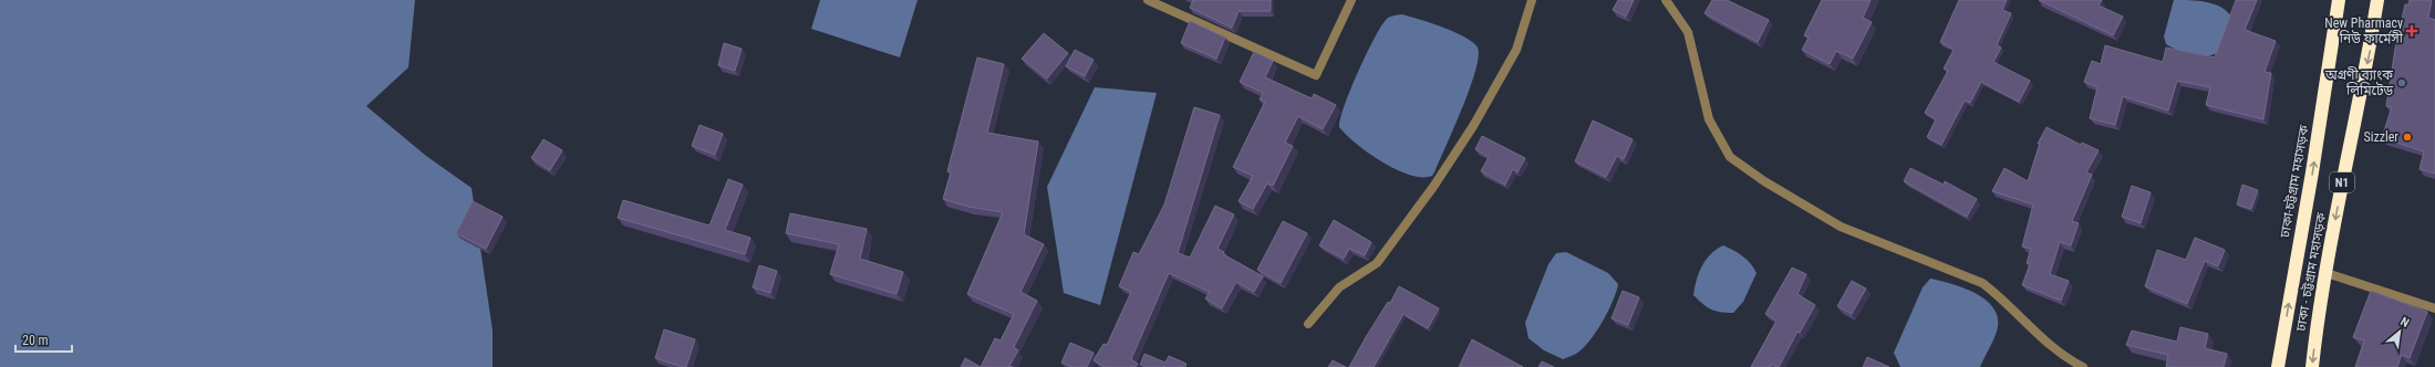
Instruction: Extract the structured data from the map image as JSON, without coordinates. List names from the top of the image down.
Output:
{
  "streets": {
    "highway": ["ঢাকা-চট্টগ্রাম মহাসড়ক", "N1", "ঢাকা - চট্টগ্রাম মহাসড়ক"]
  },
  "one_way": ["ঢাকা-চট্টগ্রাম মহাসড়ক", "ঢাকা - চট্টগ্রাম মহাসড়ক"],
  "places": {
    "health": ["New Pharmacy নিউ ফার্মেসী"],
    "other": ["অগ্রণী ব্যাংক লিমিটেড", "Sizzler"]
  },
  "scale_bar": "20 m",
  "north": "top right"
}
